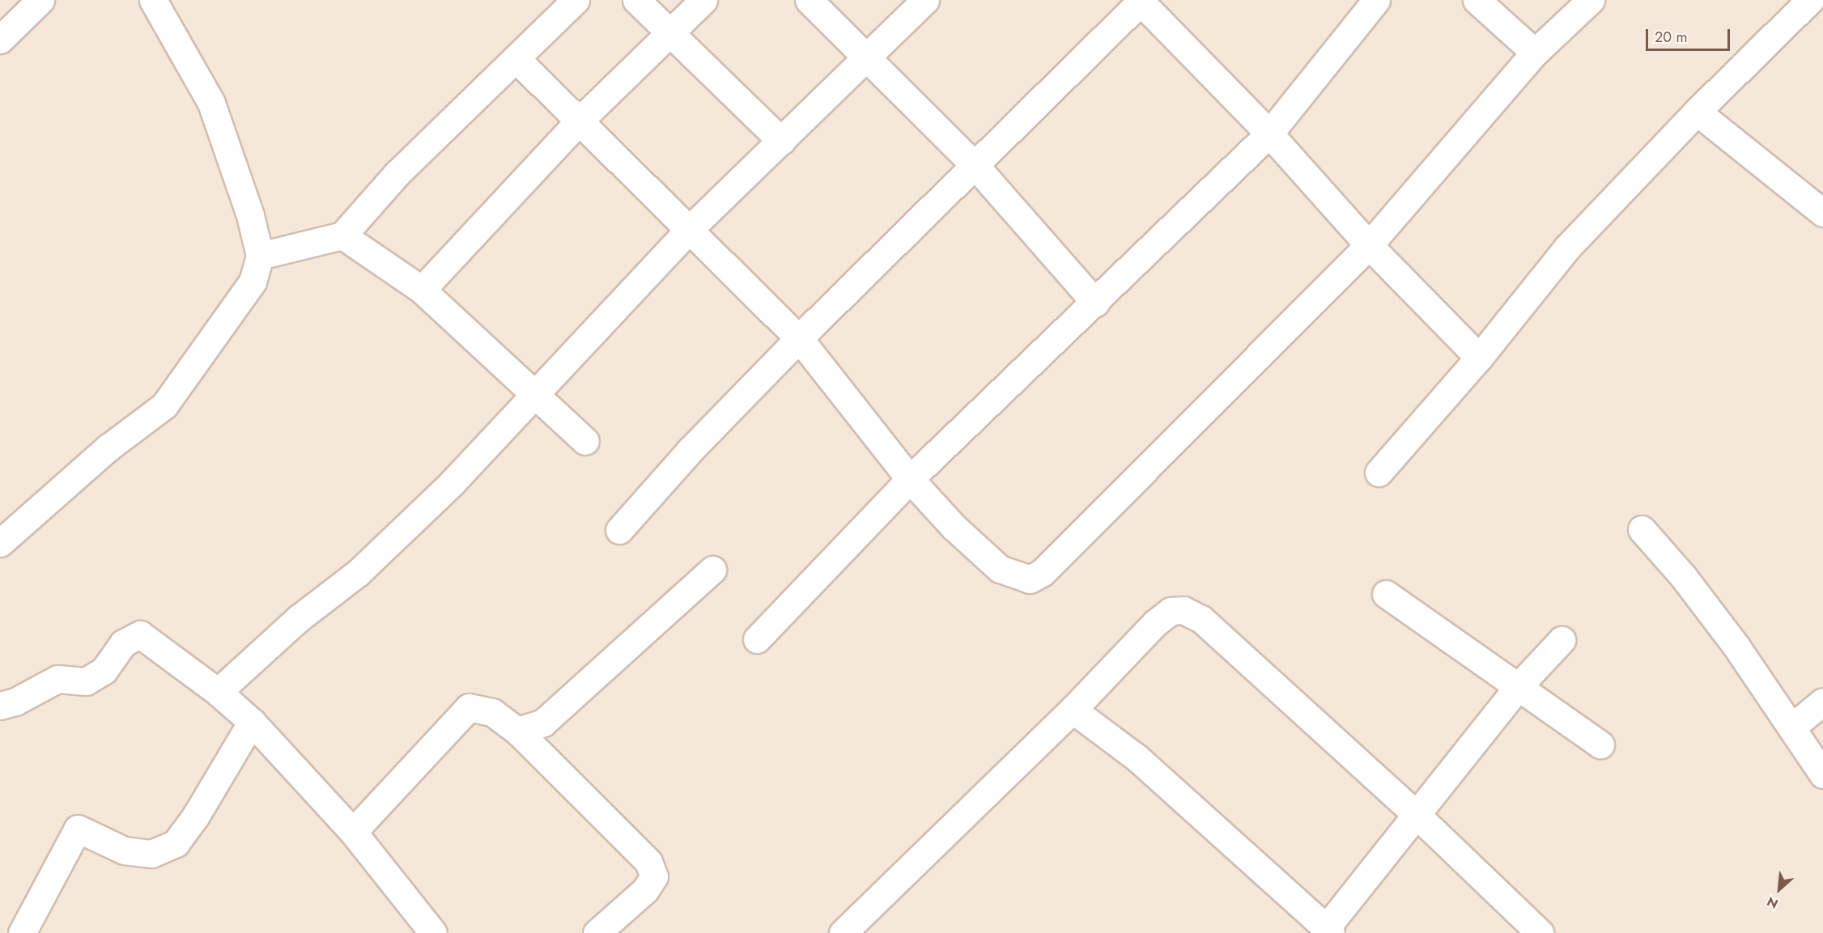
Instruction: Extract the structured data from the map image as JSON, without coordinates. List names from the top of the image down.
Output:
{
  "scale_bar": "20 m",
  "north": "bottom left"
}
